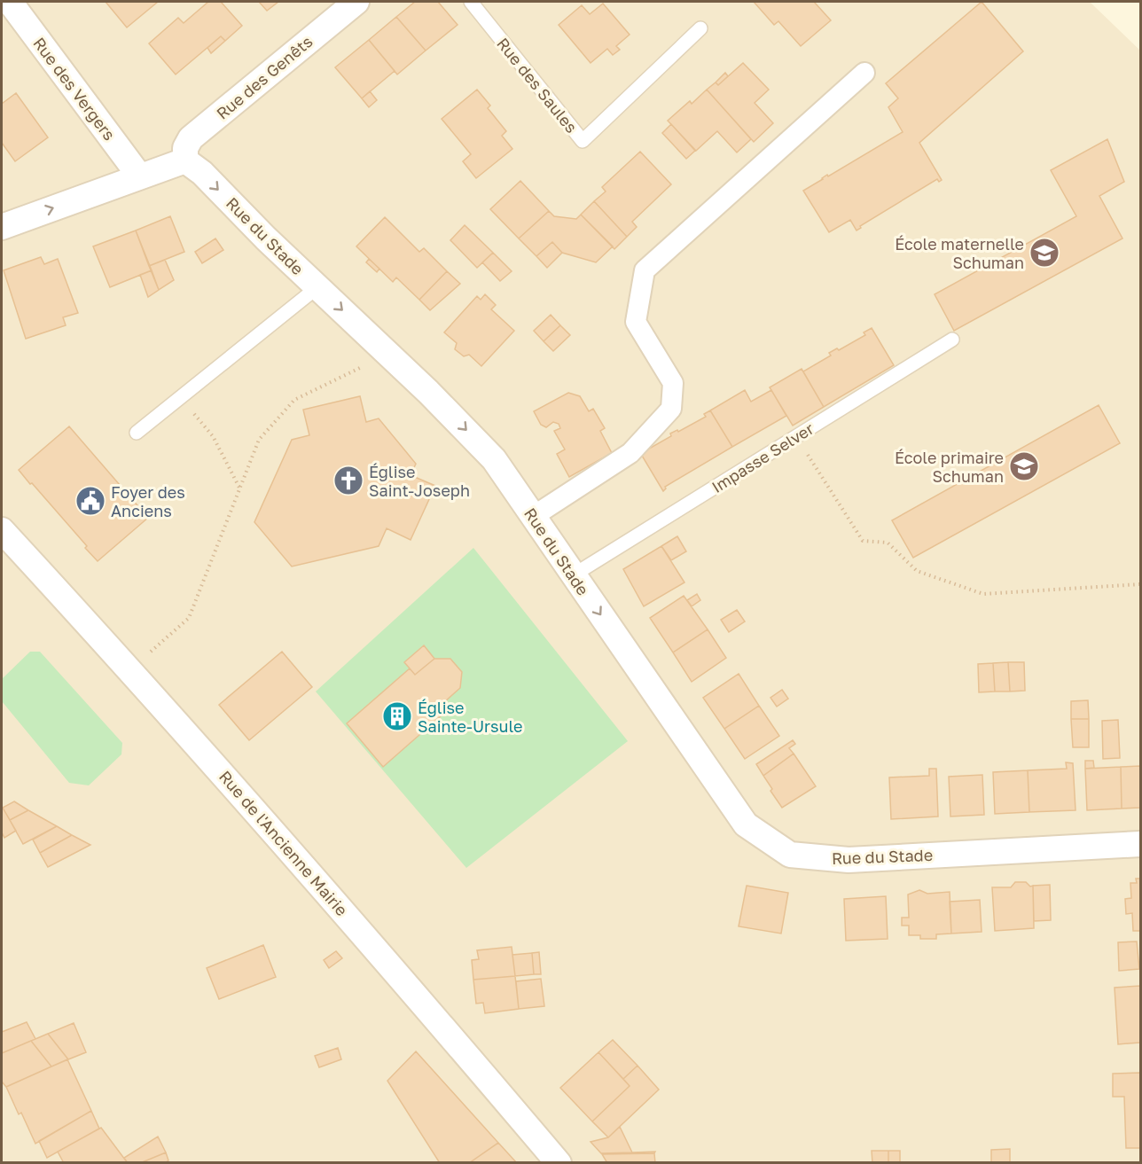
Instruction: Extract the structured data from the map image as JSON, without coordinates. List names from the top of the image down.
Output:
{
  "streets": {
    "street": [
      "Rue des Genêts",
      "Rue des Vergers",
      "Rue du Stade",
      "Rue de l'Ancienne Mairie"
    ],
    "lane": ["Rue des Saules", "Impasse Selver"]
  },
  "crossings": [
    ["Rue des Genêts", "Rue du Stade"],
    ["Rue du Stade", "Impasse Selver"]
  ],
  "one_way": ["Rue du Stade"],
  "places": {
    "school or university": ["École maternelle Schuman", "École primaire Schuman"],
    "church": ["Église Saint-Joseph"],
    "public building": ["Foyer des Anciens"],
    "building": ["Église Sainte-Ursule"]
  }
}
